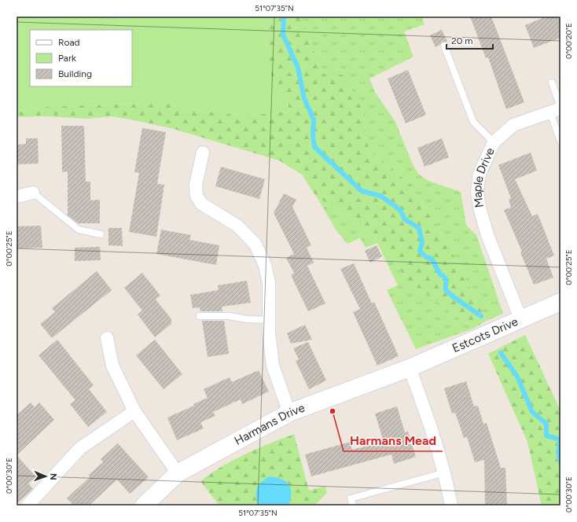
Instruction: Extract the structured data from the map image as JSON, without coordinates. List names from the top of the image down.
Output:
{
  "streets": {
    "street": ["Maple Drive", "Estcots Drive", "Harmans Drive"]
  },
  "crossings": [
    ["Maple Drive", "Estcots Drive"],
    ["Estcots Drive", "Harmans Drive"]
  ],
  "places": ["Harmans Mead"],
  "legend": ["Road", "Park", "Building"],
  "scale_bar": "20 m",
  "north": "right",
  "coordinates": [
    "51°07'35\"N",
    "0°00'20\"E",
    "0°00'25\"E",
    "0°00'30\"E"
  ]
}
